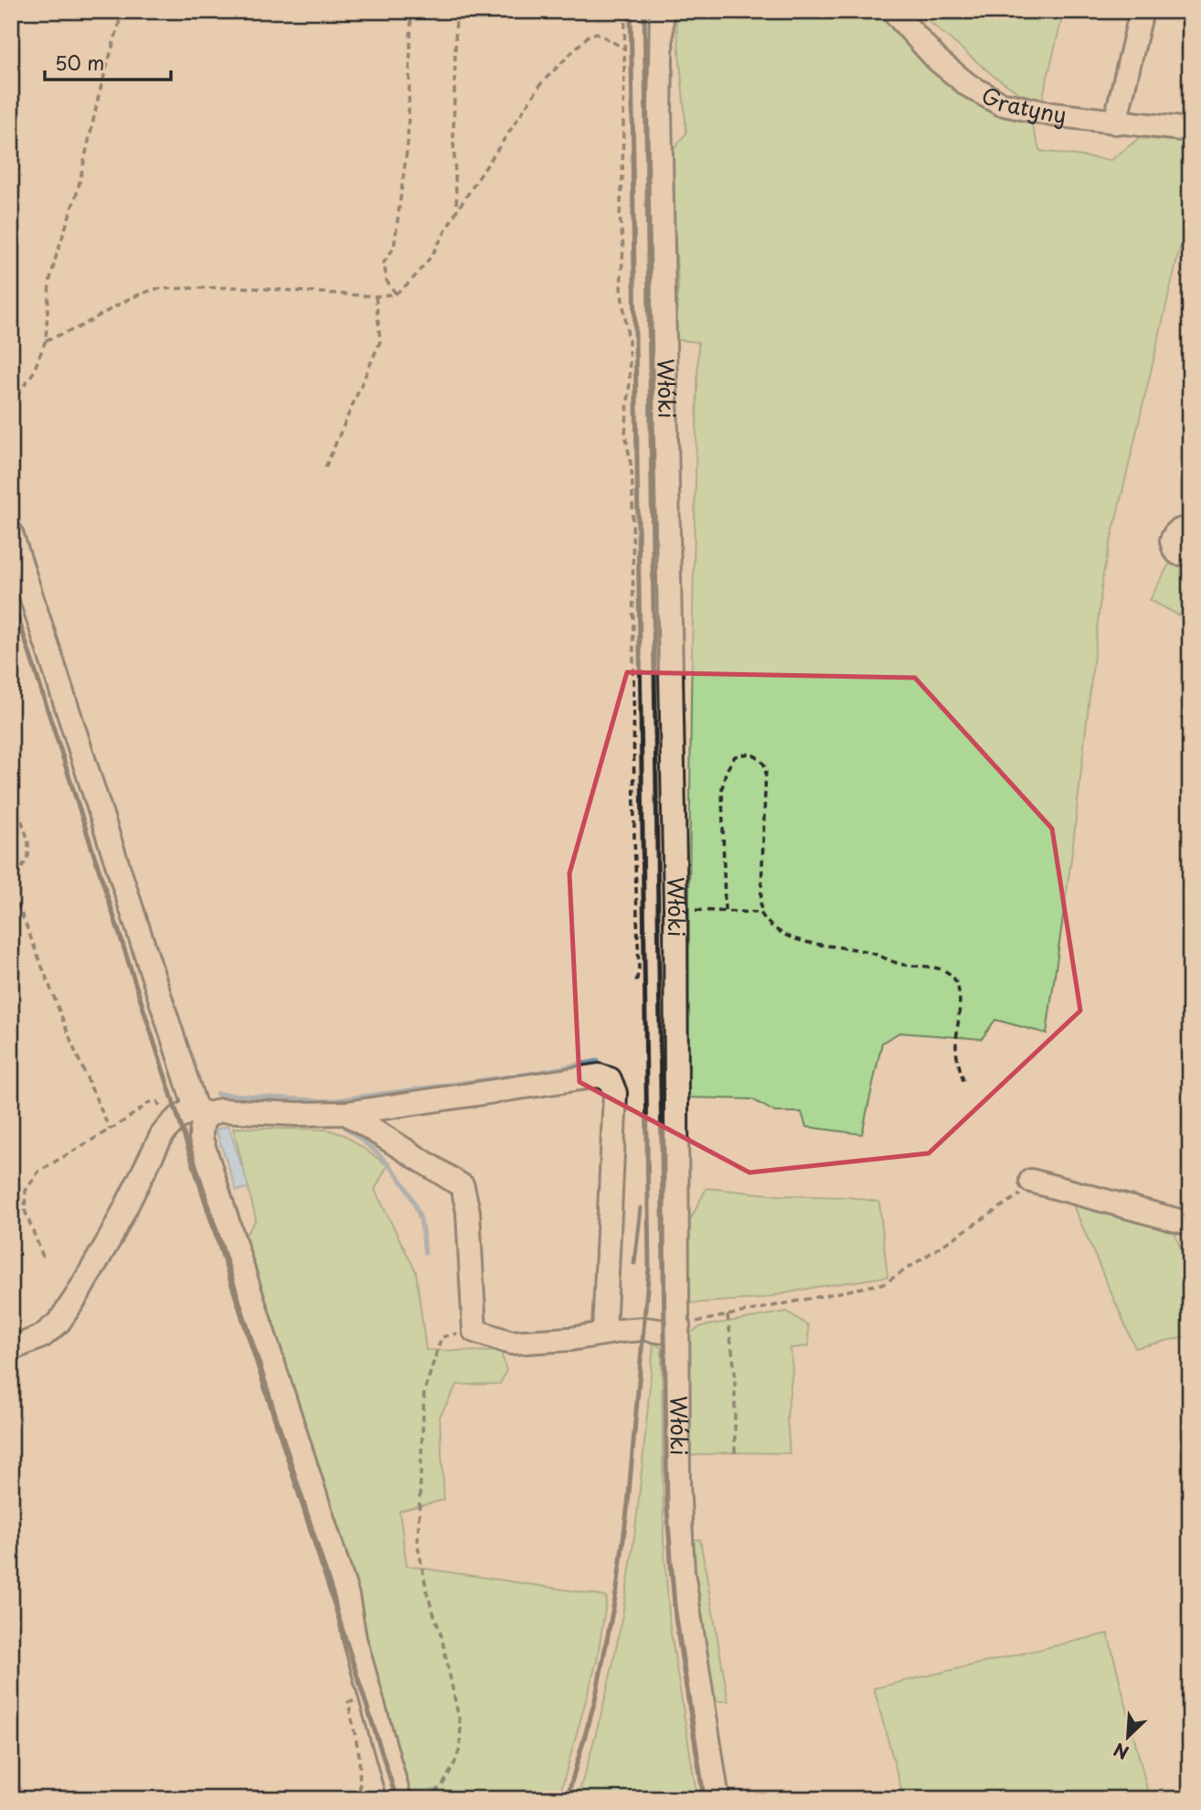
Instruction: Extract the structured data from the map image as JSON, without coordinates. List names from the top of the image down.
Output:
{
  "streets": {
    "street": ["Gratyny", "Włóki"]
  },
  "scale_bar": "50 m",
  "north": "bottom left"
}
